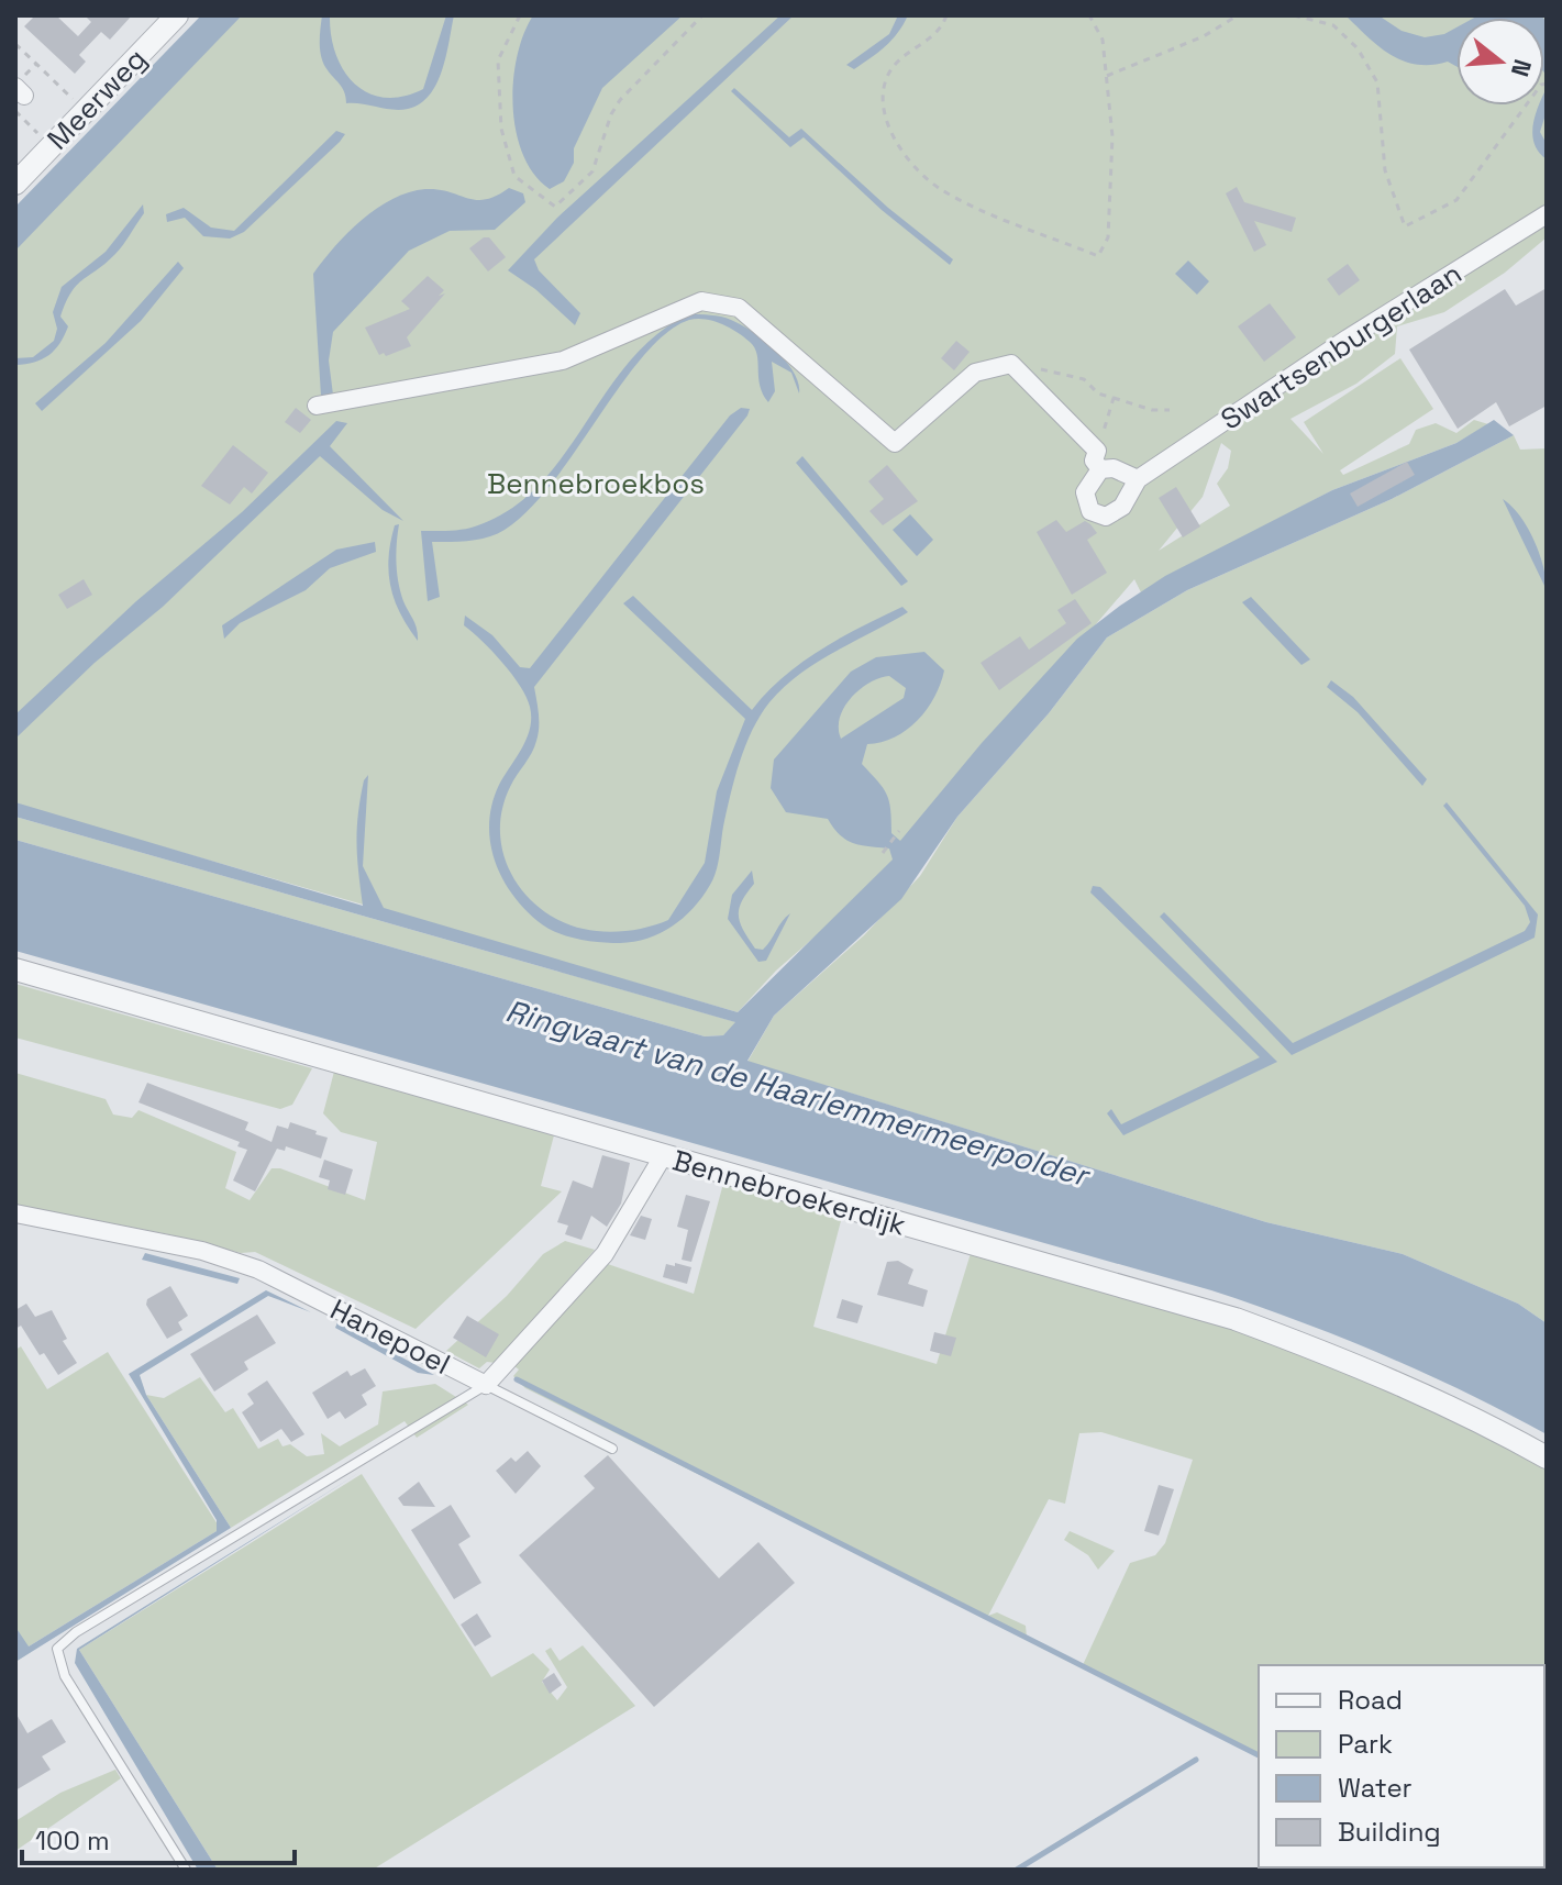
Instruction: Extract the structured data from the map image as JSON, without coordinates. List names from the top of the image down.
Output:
{
  "streets": {
    "street": [
      "Meerweg",
      "Swartsenburgerlaan",
      "Bennebroekerdijk",
      "Hanepoel"
    ]
  },
  "crossings": [
    ["Bennebroekerdijk", "Hanepoel"]
  ],
  "water": ["Ringvaart van de Haarlemmermeerpolder"],
  "parks": ["Bennebroekbos"],
  "legend": [
    "Road",
    "Park",
    "Water",
    "Building"
  ],
  "scale_bar": "100 m",
  "north": "right"
}
